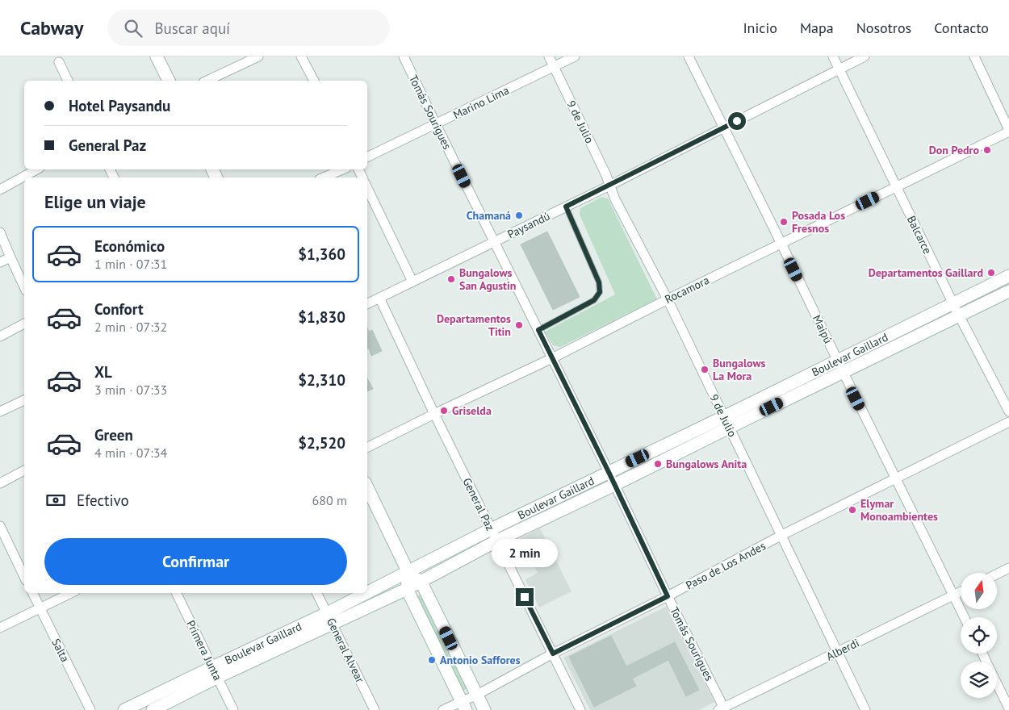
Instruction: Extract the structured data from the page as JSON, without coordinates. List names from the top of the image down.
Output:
{
  "streets": {
    "street": [
      "Marino Lima",
      "Tomás Sourigues",
      "9 de Julio",
      "Paysandú",
      "Balcarce",
      "Rocamora",
      "Maipú",
      "Boulevar Gaillard",
      "General Paz",
      "Paso de Los Andes",
      "Alberdi",
      "Salta",
      "Primera Junta",
      "General Alvear"
    ]
  },
  "crossings": [
    ["Marino Lima", "Tomás Sourigues"],
    ["Marino Lima", "9 de Julio"],
    ["Tomás Sourigues", "Paysandú"],
    ["Tomás Sourigues", "Rocamora"],
    ["Tomás Sourigues", "Boulevar Gaillard"],
    ["Tomás Sourigues", "Paso de Los Andes"],
    ["Tomás Sourigues", "Alberdi"],
    ["9 de Julio", "Paysandú"],
    ["9 de Julio", "Rocamora"],
    ["9 de Julio", "Boulevar Gaillard"],
    ["9 de Julio", "Paso de Los Andes"],
    ["9 de Julio", "Alberdi"],
    ["Paysandú", "Balcarce"],
    ["Paysandú", "Maipú"],
    ["Paysandú", "General Paz"],
    ["Balcarce", "Rocamora"],
    ["Balcarce", "Boulevar Gaillard"],
    ["Rocamora", "Maipú"],
    ["Rocamora", "General Paz"],
    ["Maipú", "Boulevar Gaillard"],
    ["Maipú", "Paso de Los Andes"],
    ["Maipú", "Alberdi"],
    ["Boulevar Gaillard", "General Paz"],
    ["Boulevar Gaillard", "Primera Junta"],
    ["Boulevar Gaillard", "General Alvear"],
    ["General Paz", "Paso de Los Andes"]
  ],
  "places": [
    "Don Pedro",
    "Chamaná",
    "Posada Los Fresnos",
    "Departamentos Gaillard",
    "Bungalows San Agustin",
    "Departamentos Titin",
    "Bungalows La Mora",
    "Griselda",
    "Bungalows Anita",
    "Elymar Monoambientes",
    "Antonio Saffores"
  ],
  "north": "top",
  "page": {
    "header": "Cabway",
    "search": "Buscar aquí",
    "nav": [
      "Inicio",
      "Mapa",
      "Nosotros",
      "Contacto"
    ],
    "banner": ["Hotel Paysandu", "General Paz"],
    "heading": "Elige un viaje",
    "list": [
      {
        "name": "Económico",
        "note": "1 min · 07:31",
        "value": "$1,360"
      },
      {
        "name": "Confort",
        "note": "2 min · 07:32",
        "value": "$1,830"
      },
      {
        "name": "XL",
        "note": "3 min · 07:33",
        "value": "$2,310"
      },
      {
        "name": "Green",
        "note": "4 min · 07:34",
        "value": "$2,520"
      }
    ],
    "pay": ["Efectivo", "680 m"],
    "buttons": "Confirmar",
    "bubble": "2 min"
  }
}
